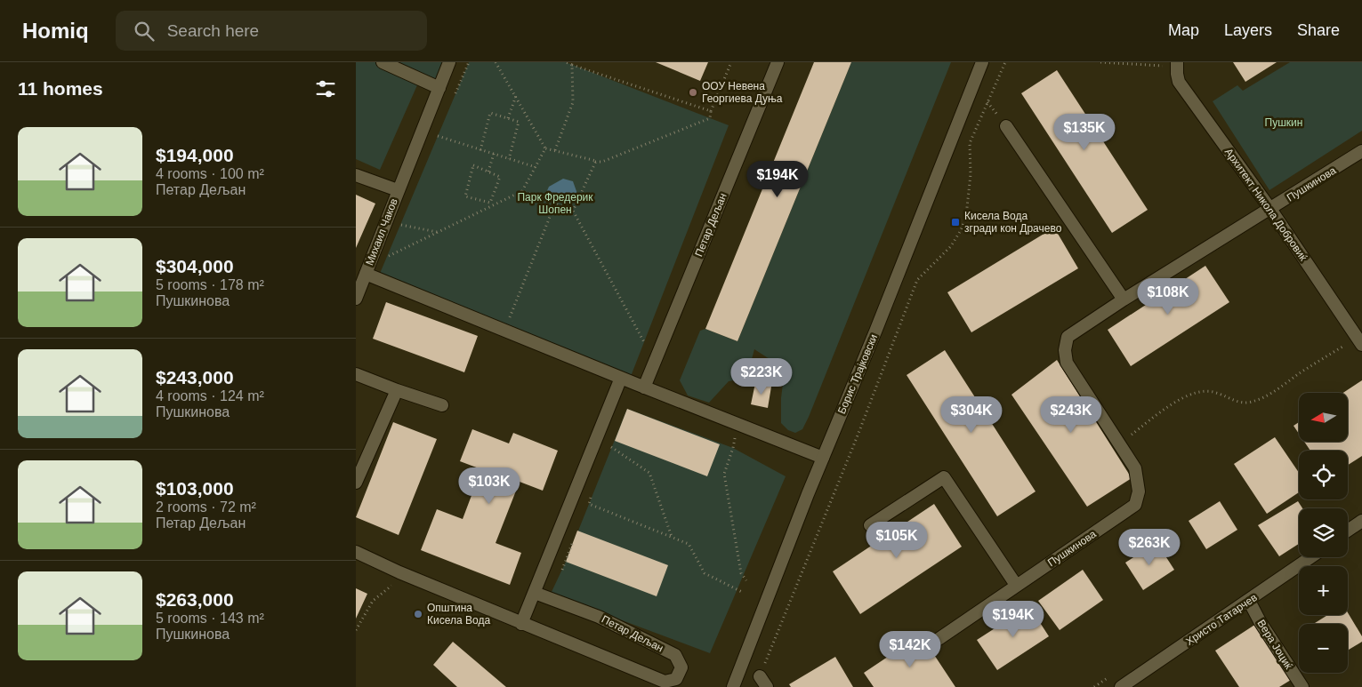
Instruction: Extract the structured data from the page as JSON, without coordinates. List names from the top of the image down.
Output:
{
  "streets": {
    "street": [
      "Пушкинова",
      "Архитект Никола Добровиќ",
      "Петар Дељан",
      "Михаил Чаков",
      "Борис Трајковски",
      "Христо Татарчев",
      "Вера Јоциќ"
    ]
  },
  "crossings": [
    ["Пушкинова", "Архитект Никола Добровиќ"],
    ["Христо Татарчев", "Вера Јоциќ"]
  ],
  "parks": ["Пушкин", "Парк Фредерик Шопен"],
  "places": {
    "other": ["ООУ Невена Георгиева Дуња", "Општина Кисела Вода"],
    "transit": ["Кисела Вода згради кон Драчево"]
  },
  "north": "left",
  "page": {
    "header": "Homiq",
    "search": "Search here",
    "nav": ["Map", "Layers", "Share"],
    "heading": "11 homes",
    "price": [
      "$135K",
      "$194K",
      "$108K",
      "$223K",
      "$304K",
      "$243K",
      "$103K",
      "$105K",
      "$263K",
      "$194K",
      "$142K"
    ],
    "list": [
      {
        "name": "$194,000",
        "note": "4 rooms · 100 m² · Петар Дељан"
      },
      {
        "name": "$304,000",
        "note": "5 rooms · 178 m² · Пушкинова"
      },
      {
        "name": "$243,000",
        "note": "4 rooms · 124 m² · Пушкинова"
      },
      {
        "name": "$103,000",
        "note": "2 rooms · 72 m² · Петар Дељан"
      },
      {
        "name": "$263,000",
        "note": "5 rooms · 143 m² · Пушкинова"
      }
    ],
    "map_buttons": ["+", "−"]
  }
}
